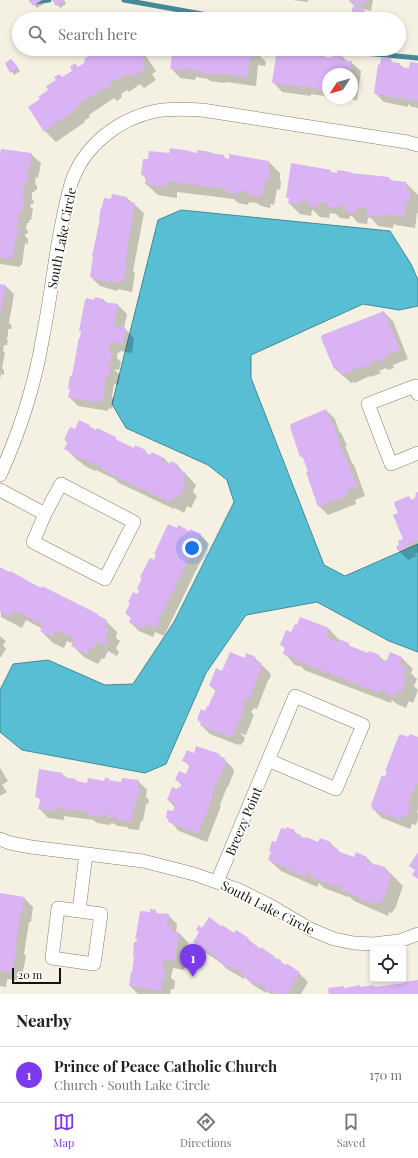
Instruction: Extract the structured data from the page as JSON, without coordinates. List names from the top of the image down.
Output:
{
  "streets": {
    "street": ["South Lake Circle", "Breezy Point"]
  },
  "crossings": [
    ["South Lake Circle", "Breezy Point"]
  ],
  "scale_bar": "20 m",
  "north": "bottom left",
  "page": {
    "search": "Search here",
    "pins": "1",
    "scale": "20 m",
    "heading": "Nearby",
    "list": [
      {
        "mark": "1",
        "name": "Prince of Peace Catholic Church",
        "note": "Church · South Lake Circle",
        "value": "170 m"
      }
    ],
    "nav": ["Map", "Directions", "Saved"]
  }
}
